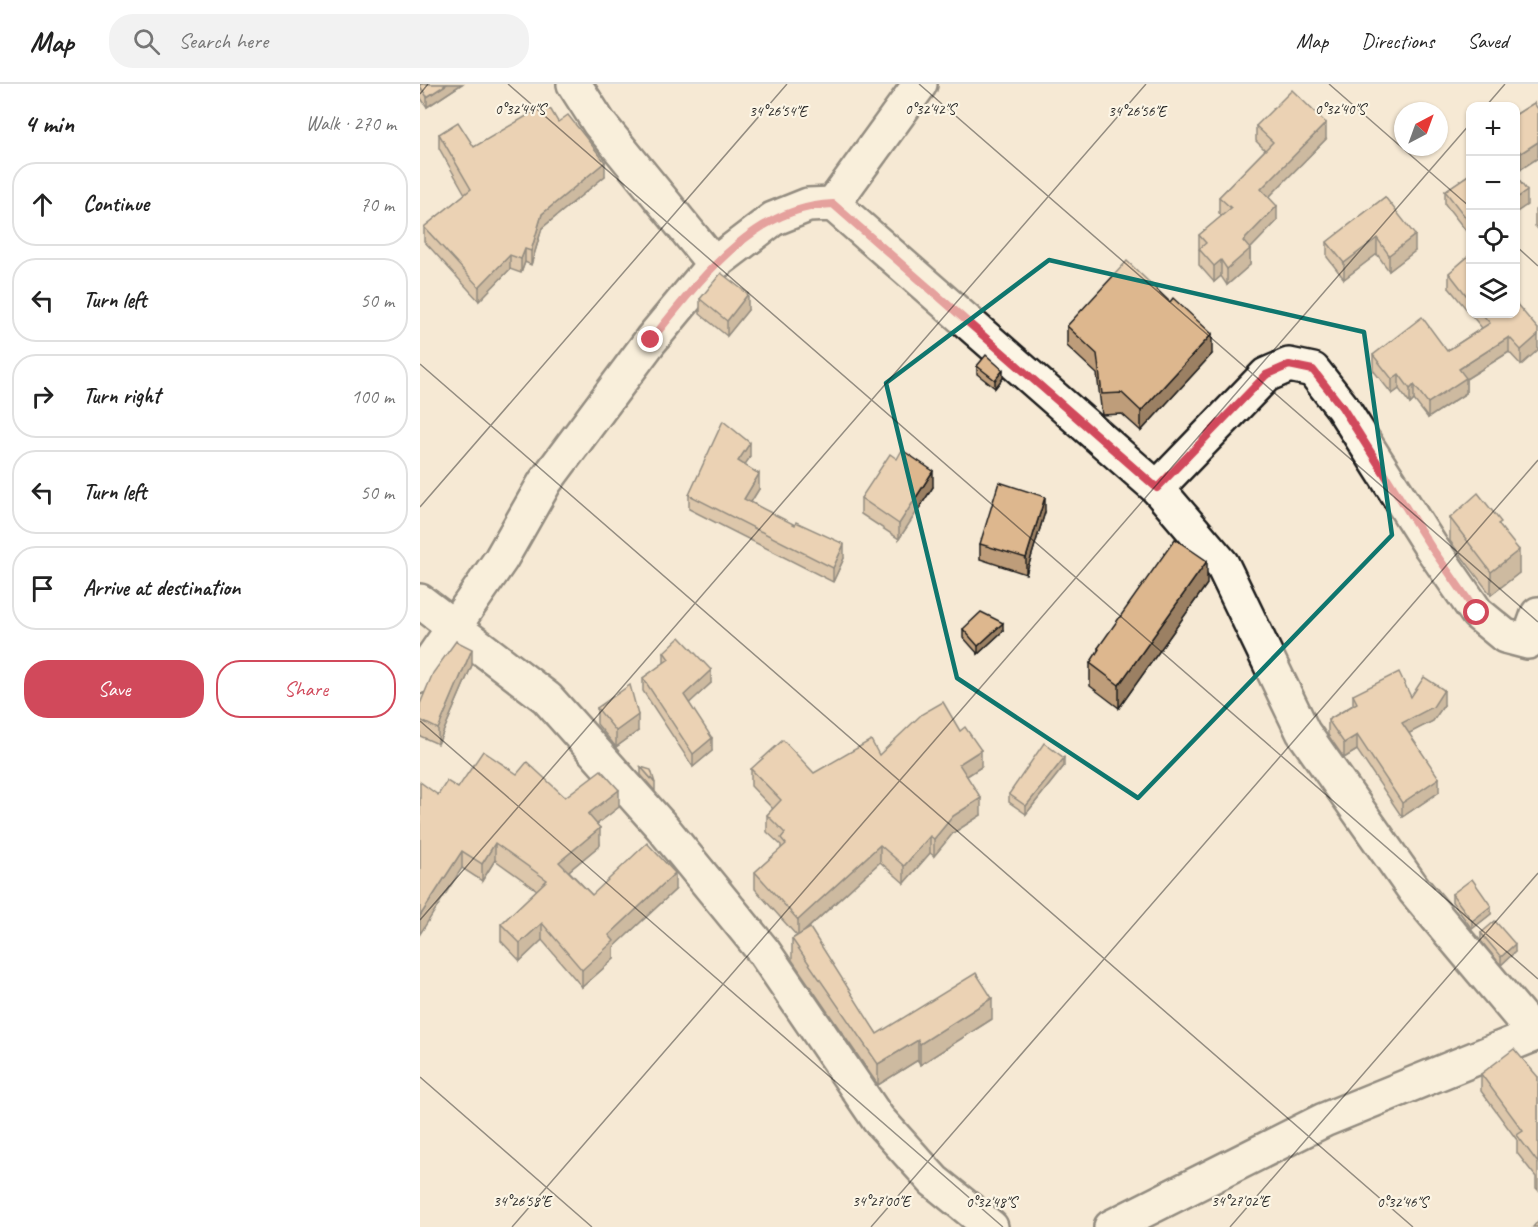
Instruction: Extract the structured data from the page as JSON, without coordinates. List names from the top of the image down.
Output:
{
  "north": "top right",
  "page": {
    "header": "Map",
    "search": "Search here",
    "nav": ["Map", "Directions", "Saved"],
    "heading": ["4 min", "Walk · 270 m"],
    "map_buttons": ["+", "−"],
    "list": [
      ["Continue", "70 m"],
      ["Turn left", "50 m"],
      ["Turn right", "100 m"],
      ["Turn left", "50 m"],
      "Arrive at destination"
    ],
    "buttons": ["Save", "Share"]
  },
  "coordinates": [
    "0°32'44\"S",
    "0°32'42\"S",
    "0°32'40\"S",
    "34°26'54\"E",
    "34°26'56\"E",
    "34°26'58\"E",
    "34°27'00\"E",
    "34°27'02\"E",
    "0°32'48\"S",
    "0°32'46\"S"
  ]
}
